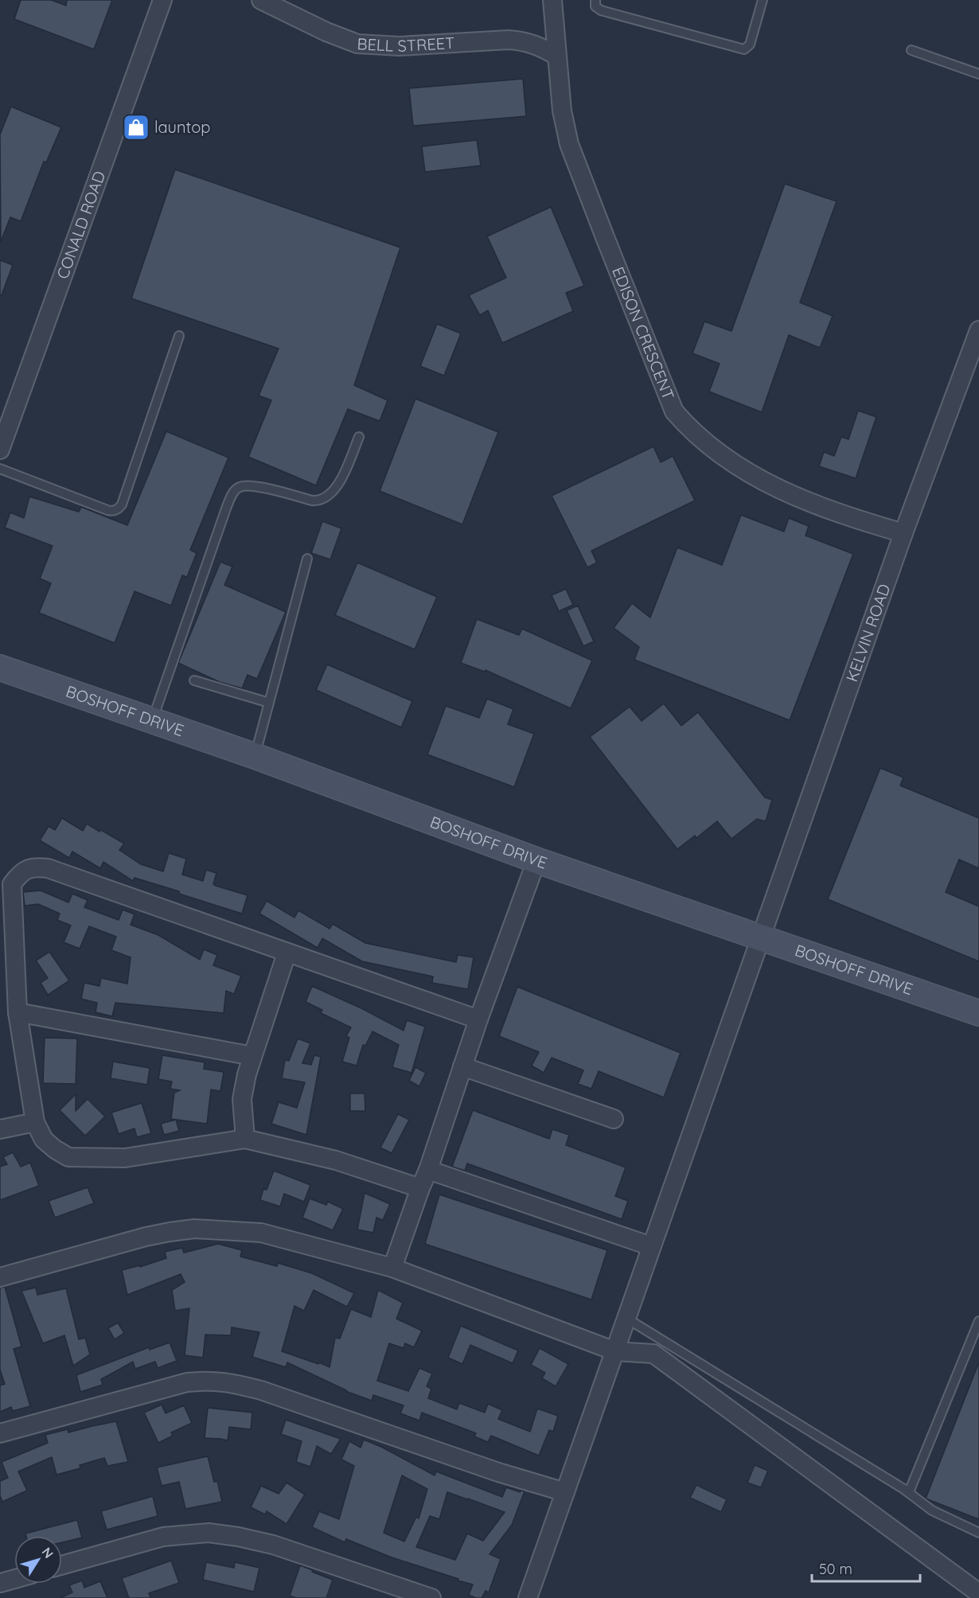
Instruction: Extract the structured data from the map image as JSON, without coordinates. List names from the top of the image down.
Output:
{
  "streets": {
    "main road": ["BOSHOFF DRIVE"],
    "street": [
      "BELL STREET",
      "CONALD ROAD",
      "EDISON CRESCENT",
      "KELVIN ROAD"
    ]
  },
  "crossings": [
    ["BELL STREET", "EDISON CRESCENT"],
    ["EDISON CRESCENT", "KELVIN ROAD"],
    ["KELVIN ROAD", "BOSHOFF DRIVE"]
  ],
  "places": {
    "shop": ["launtop"]
  },
  "scale_bar": "50 m",
  "north": "top right"
}
